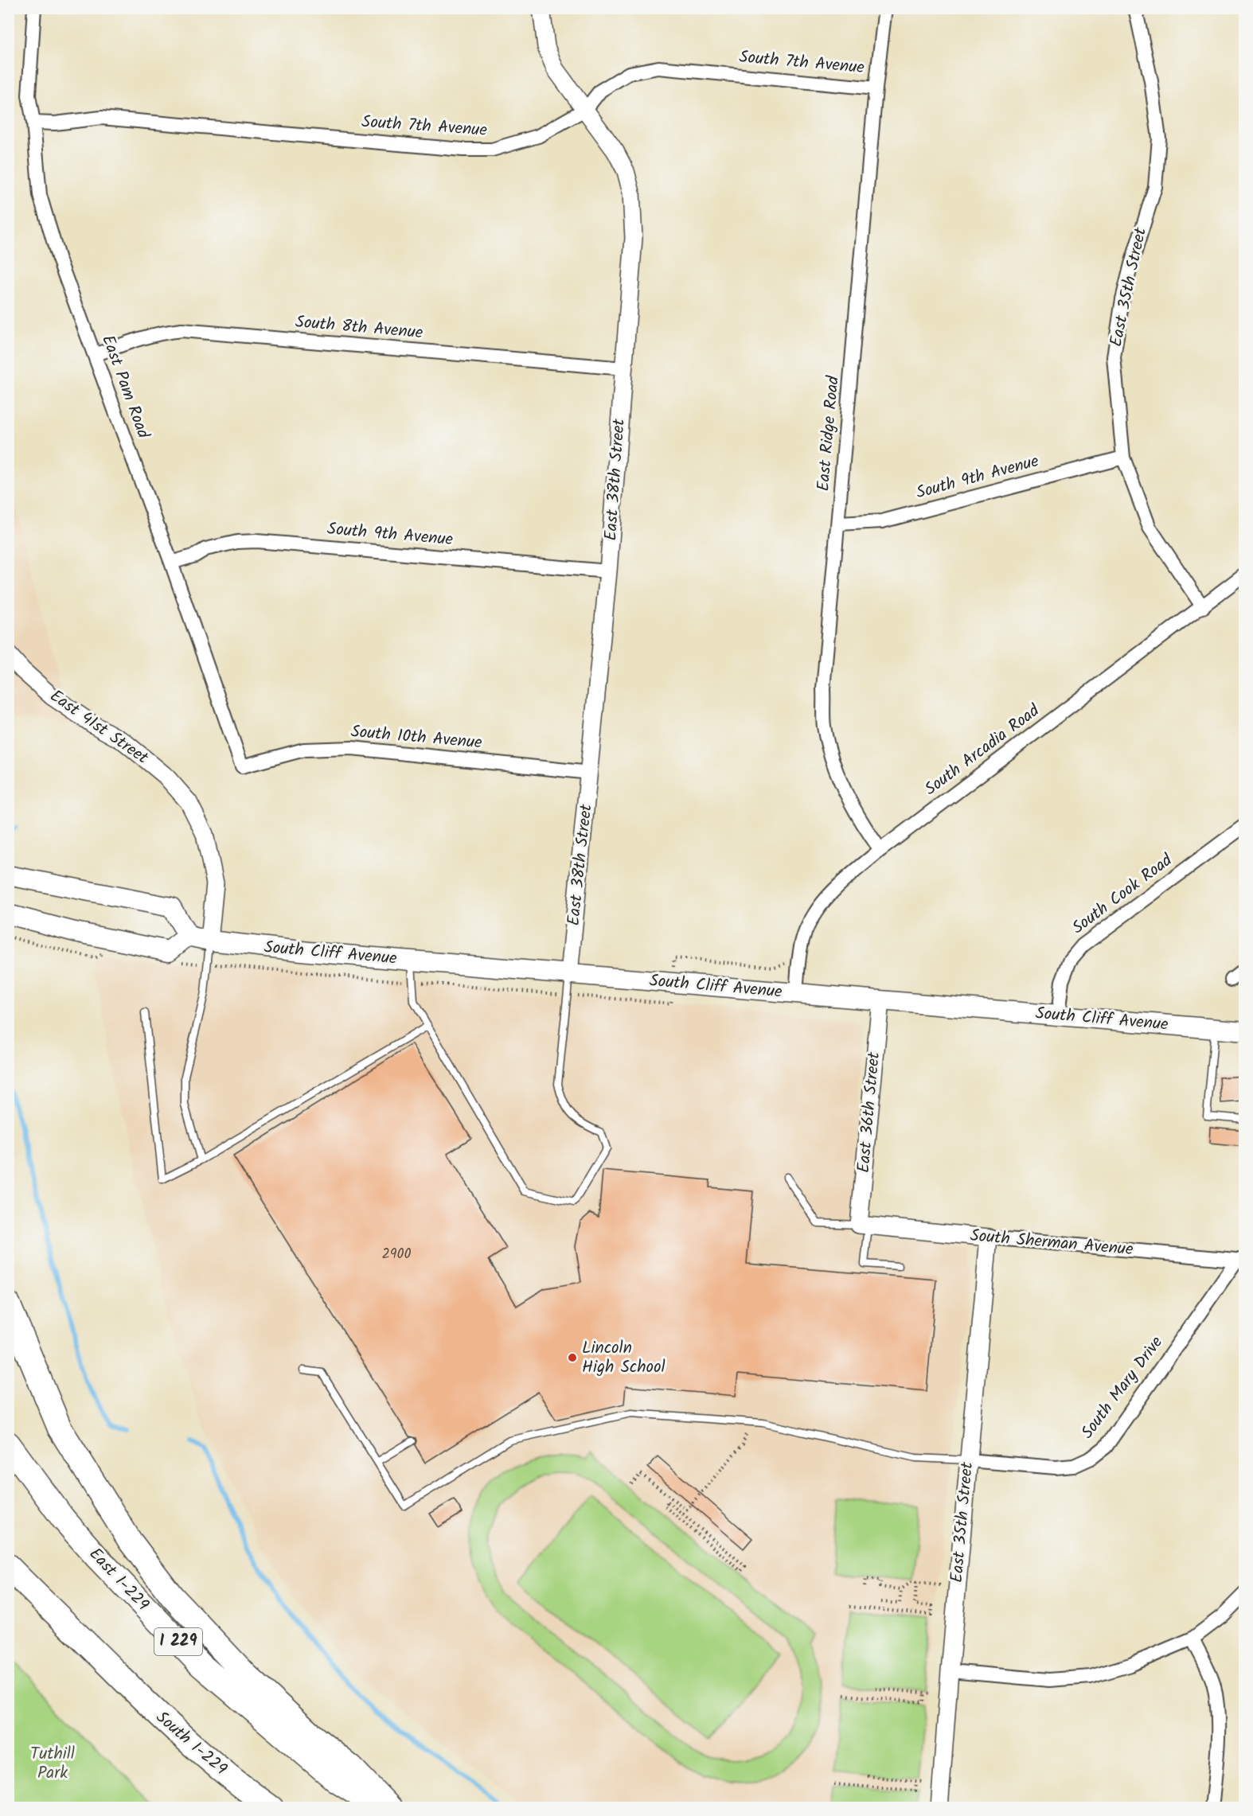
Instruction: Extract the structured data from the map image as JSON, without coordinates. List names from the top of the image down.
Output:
{
  "streets": {
    "highway": ["East I-229", "I 229", "South I-229"],
    "main road": ["South Cliff Avenue"],
    "street": [
      "South 7th Avenue",
      "East 35th Street",
      "South 8th Avenue",
      "East Pam Road",
      "East Ridge Road",
      "South 9th Avenue",
      "East 38th Street",
      "East 41st Street",
      "South 10th Avenue",
      "South Arcadia Road",
      "South Cook Road",
      "East 36th Street",
      "South Sherman Avenue",
      "South Mary Drive"
    ]
  },
  "crossings": [
    ["South 7th Avenue", "East Pam Road"],
    ["South 7th Avenue", "East Ridge Road"],
    ["South 7th Avenue", "East 38th Street"],
    ["East 35th Street", "South 9th Avenue"],
    ["East 35th Street", "South Arcadia Road"],
    ["East 35th Street", "South Sherman Avenue"],
    ["East 35th Street", "South Mary Drive"],
    ["South 8th Avenue", "East Pam Road"],
    ["South 8th Avenue", "East 38th Street"],
    ["East Pam Road", "South 9th Avenue"],
    ["East Pam Road", "South 10th Avenue"],
    ["East Ridge Road", "South 9th Avenue"],
    ["East Ridge Road", "South Arcadia Road"],
    ["South 9th Avenue", "East 38th Street"],
    ["East 38th Street", "South 10th Avenue"],
    ["East 38th Street", "South Cliff Avenue"],
    ["East 41st Street", "South Cliff Avenue"],
    ["South Arcadia Road", "South Cliff Avenue"],
    ["South Cook Road", "South Cliff Avenue"],
    ["South Cliff Avenue", "East 36th Street"],
    ["East 36th Street", "South Sherman Avenue"],
    ["South Sherman Avenue", "South Mary Drive"]
  ],
  "parks": ["Tuthill Park"],
  "places": ["Lincoln High School"],
  "house_numbers": ["2900"]
}
